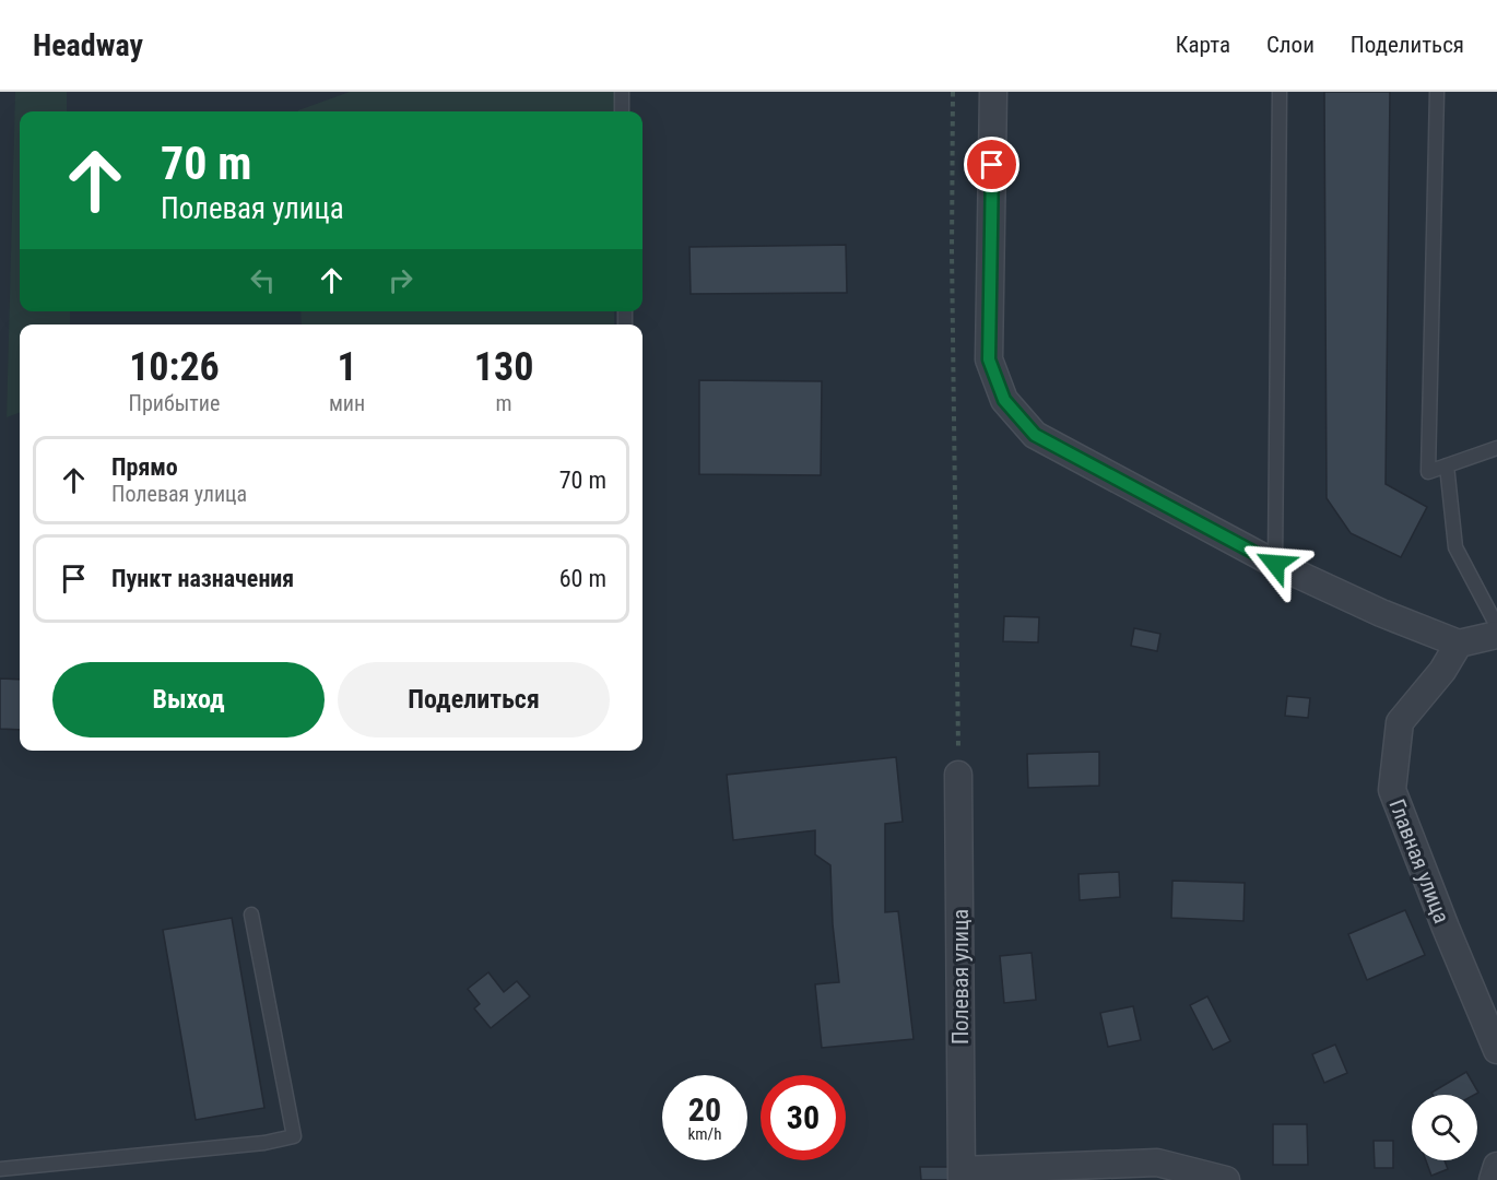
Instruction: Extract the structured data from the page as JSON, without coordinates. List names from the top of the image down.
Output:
{
  "streets": {
    "street": ["Главная улица", "Полевая улица"]
  },
  "page": {
    "header": "Headway",
    "nav": ["Карта", "Слои", "Поделиться"],
    "turn": ["70 m", "Полевая улица"],
    "eta": [
      "10:26",
      "Прибытие",
      "1",
      "мин",
      "130",
      "m"
    ],
    "list": [
      {
        "name": "Прямо",
        "note": "Полевая улица",
        "value": "70 m"
      },
      {
        "name": "Пункт назначения",
        "value": "60 m"
      }
    ],
    "buttons": ["Выход", "Поделиться"],
    "speed": "20 km/h",
    "limit": "30"
  }
}
